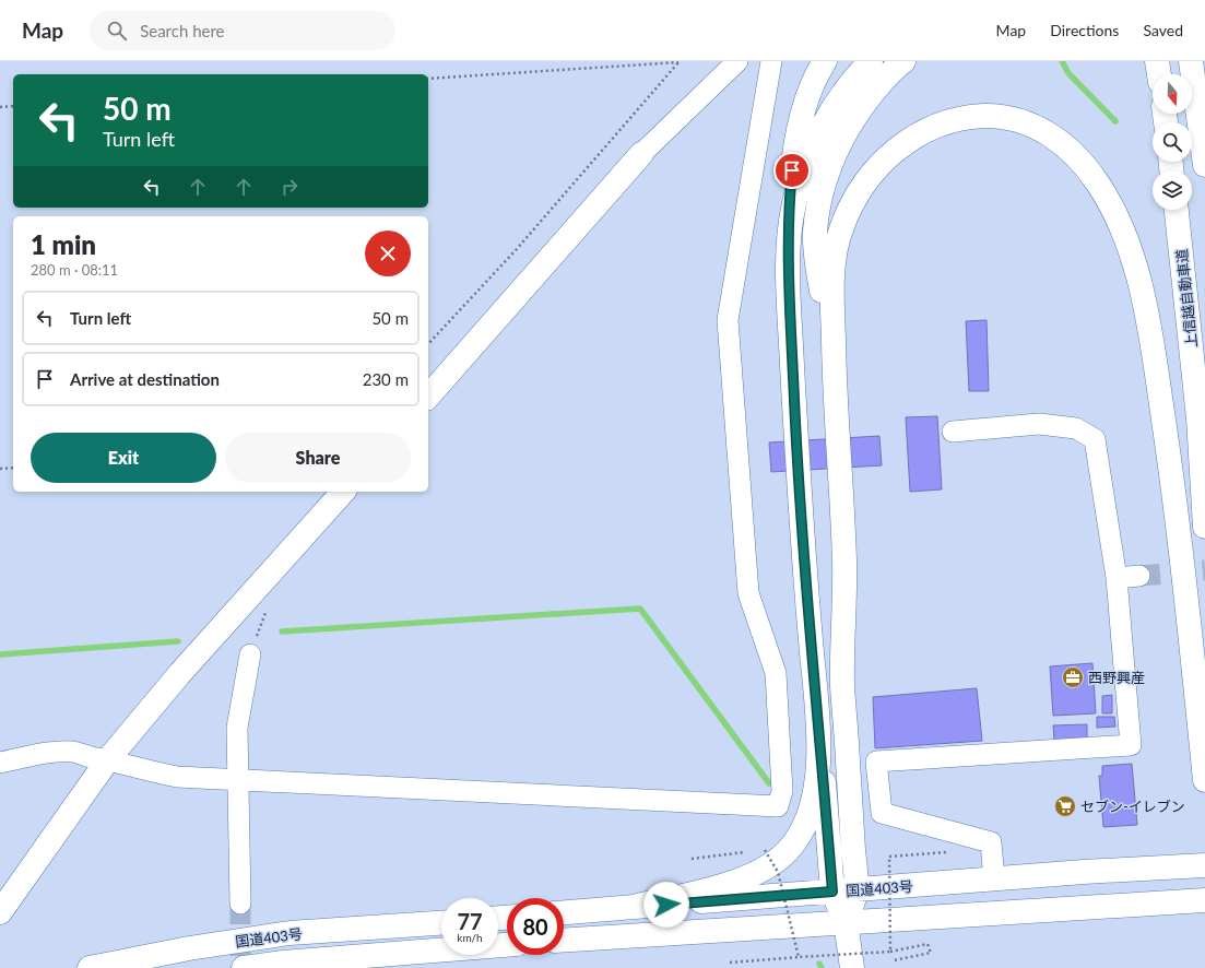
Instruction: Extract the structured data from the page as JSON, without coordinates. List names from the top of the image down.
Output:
{
  "streets": {
    "main road": ["上信越自動車道", "国道403号"]
  },
  "places": {
    "office": ["西野興産"],
    "supermarket": ["セブン-イレブン"]
  },
  "north": "bottom",
  "page": {
    "header": "Map",
    "search": "Search here",
    "nav": ["Map", "Directions", "Saved"],
    "turn": ["50 m", "Turn left"],
    "heading": ["1 min", "280 m · 08:11"],
    "list": [
      {
        "name": "Turn left",
        "value": "50 m"
      },
      {
        "name": "Arrive at destination",
        "value": "230 m"
      }
    ],
    "buttons": ["Exit", "Share"],
    "speed": "77 km/h",
    "limit": "80"
  }
}
